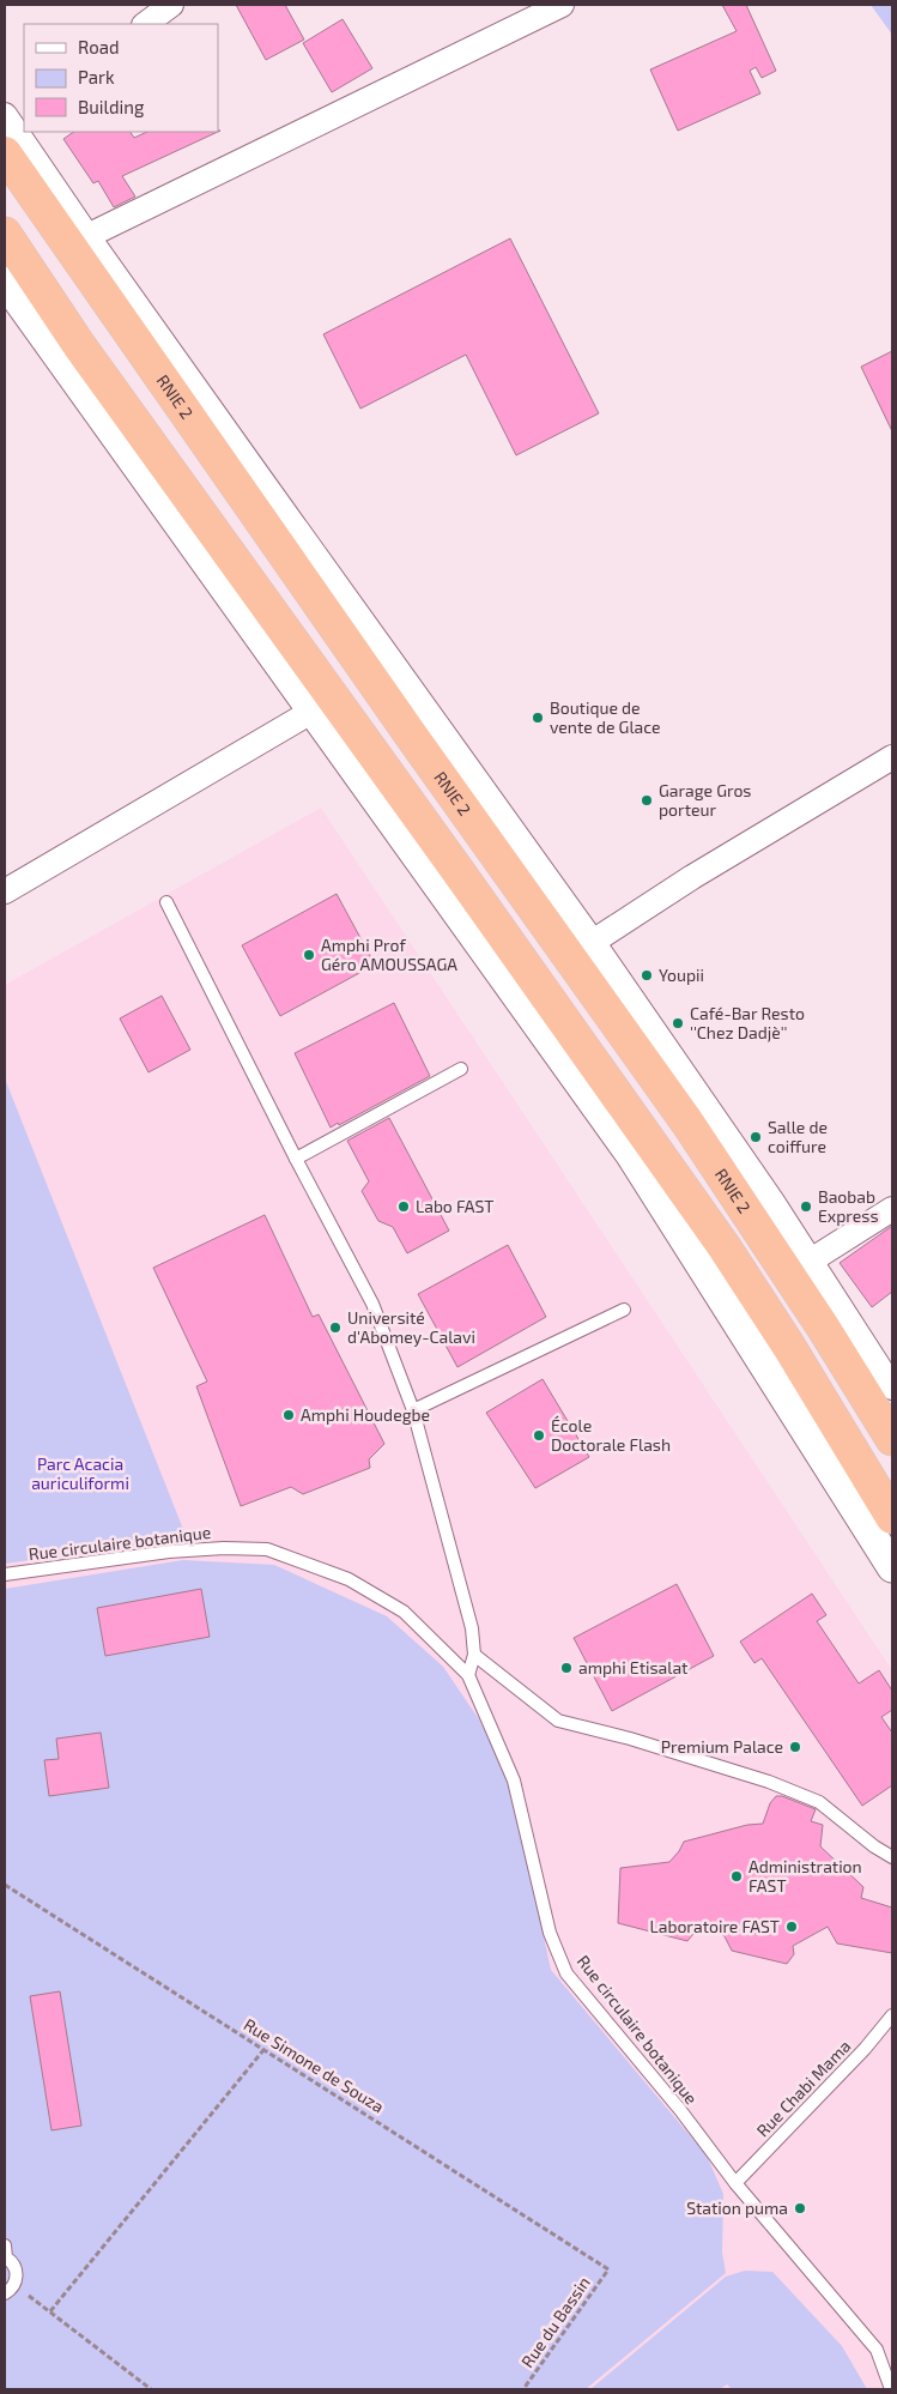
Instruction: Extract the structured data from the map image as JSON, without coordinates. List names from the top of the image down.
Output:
{
  "streets": {
    "highway": ["RNIE 2"],
    "lane": ["Rue circulaire botanique", "Rue Chabi Mama"],
    "path": ["Rue Simone de Souza", "Rue du Bassin"]
  },
  "crossings": [
    ["Rue circulaire botanique", "Rue Chabi Mama"],
    ["Rue Simone de Souza", "Rue du Bassin"]
  ],
  "parks": ["Parc Acacia auriculiformi"],
  "places": [
    "Boutique de vente de Glace",
    "Garage Gros porteur",
    "Amphi Prof Géro AMOUSSAGA",
    "Youpii",
    "Café-Bar Resto ''Chez Dadjè''",
    "Salle de coiffure",
    "Labo FAST",
    "Baobab Express",
    "Université d'Abomey-Calavi",
    "Amphi Houdegbe",
    "École Doctorale Flash",
    "amphi Etisalat",
    "Premium Palace",
    "Administration FAST",
    "Laboratoire FAST",
    "Station puma"
  ],
  "legend": ["Road", "Park", "Building"]
}
